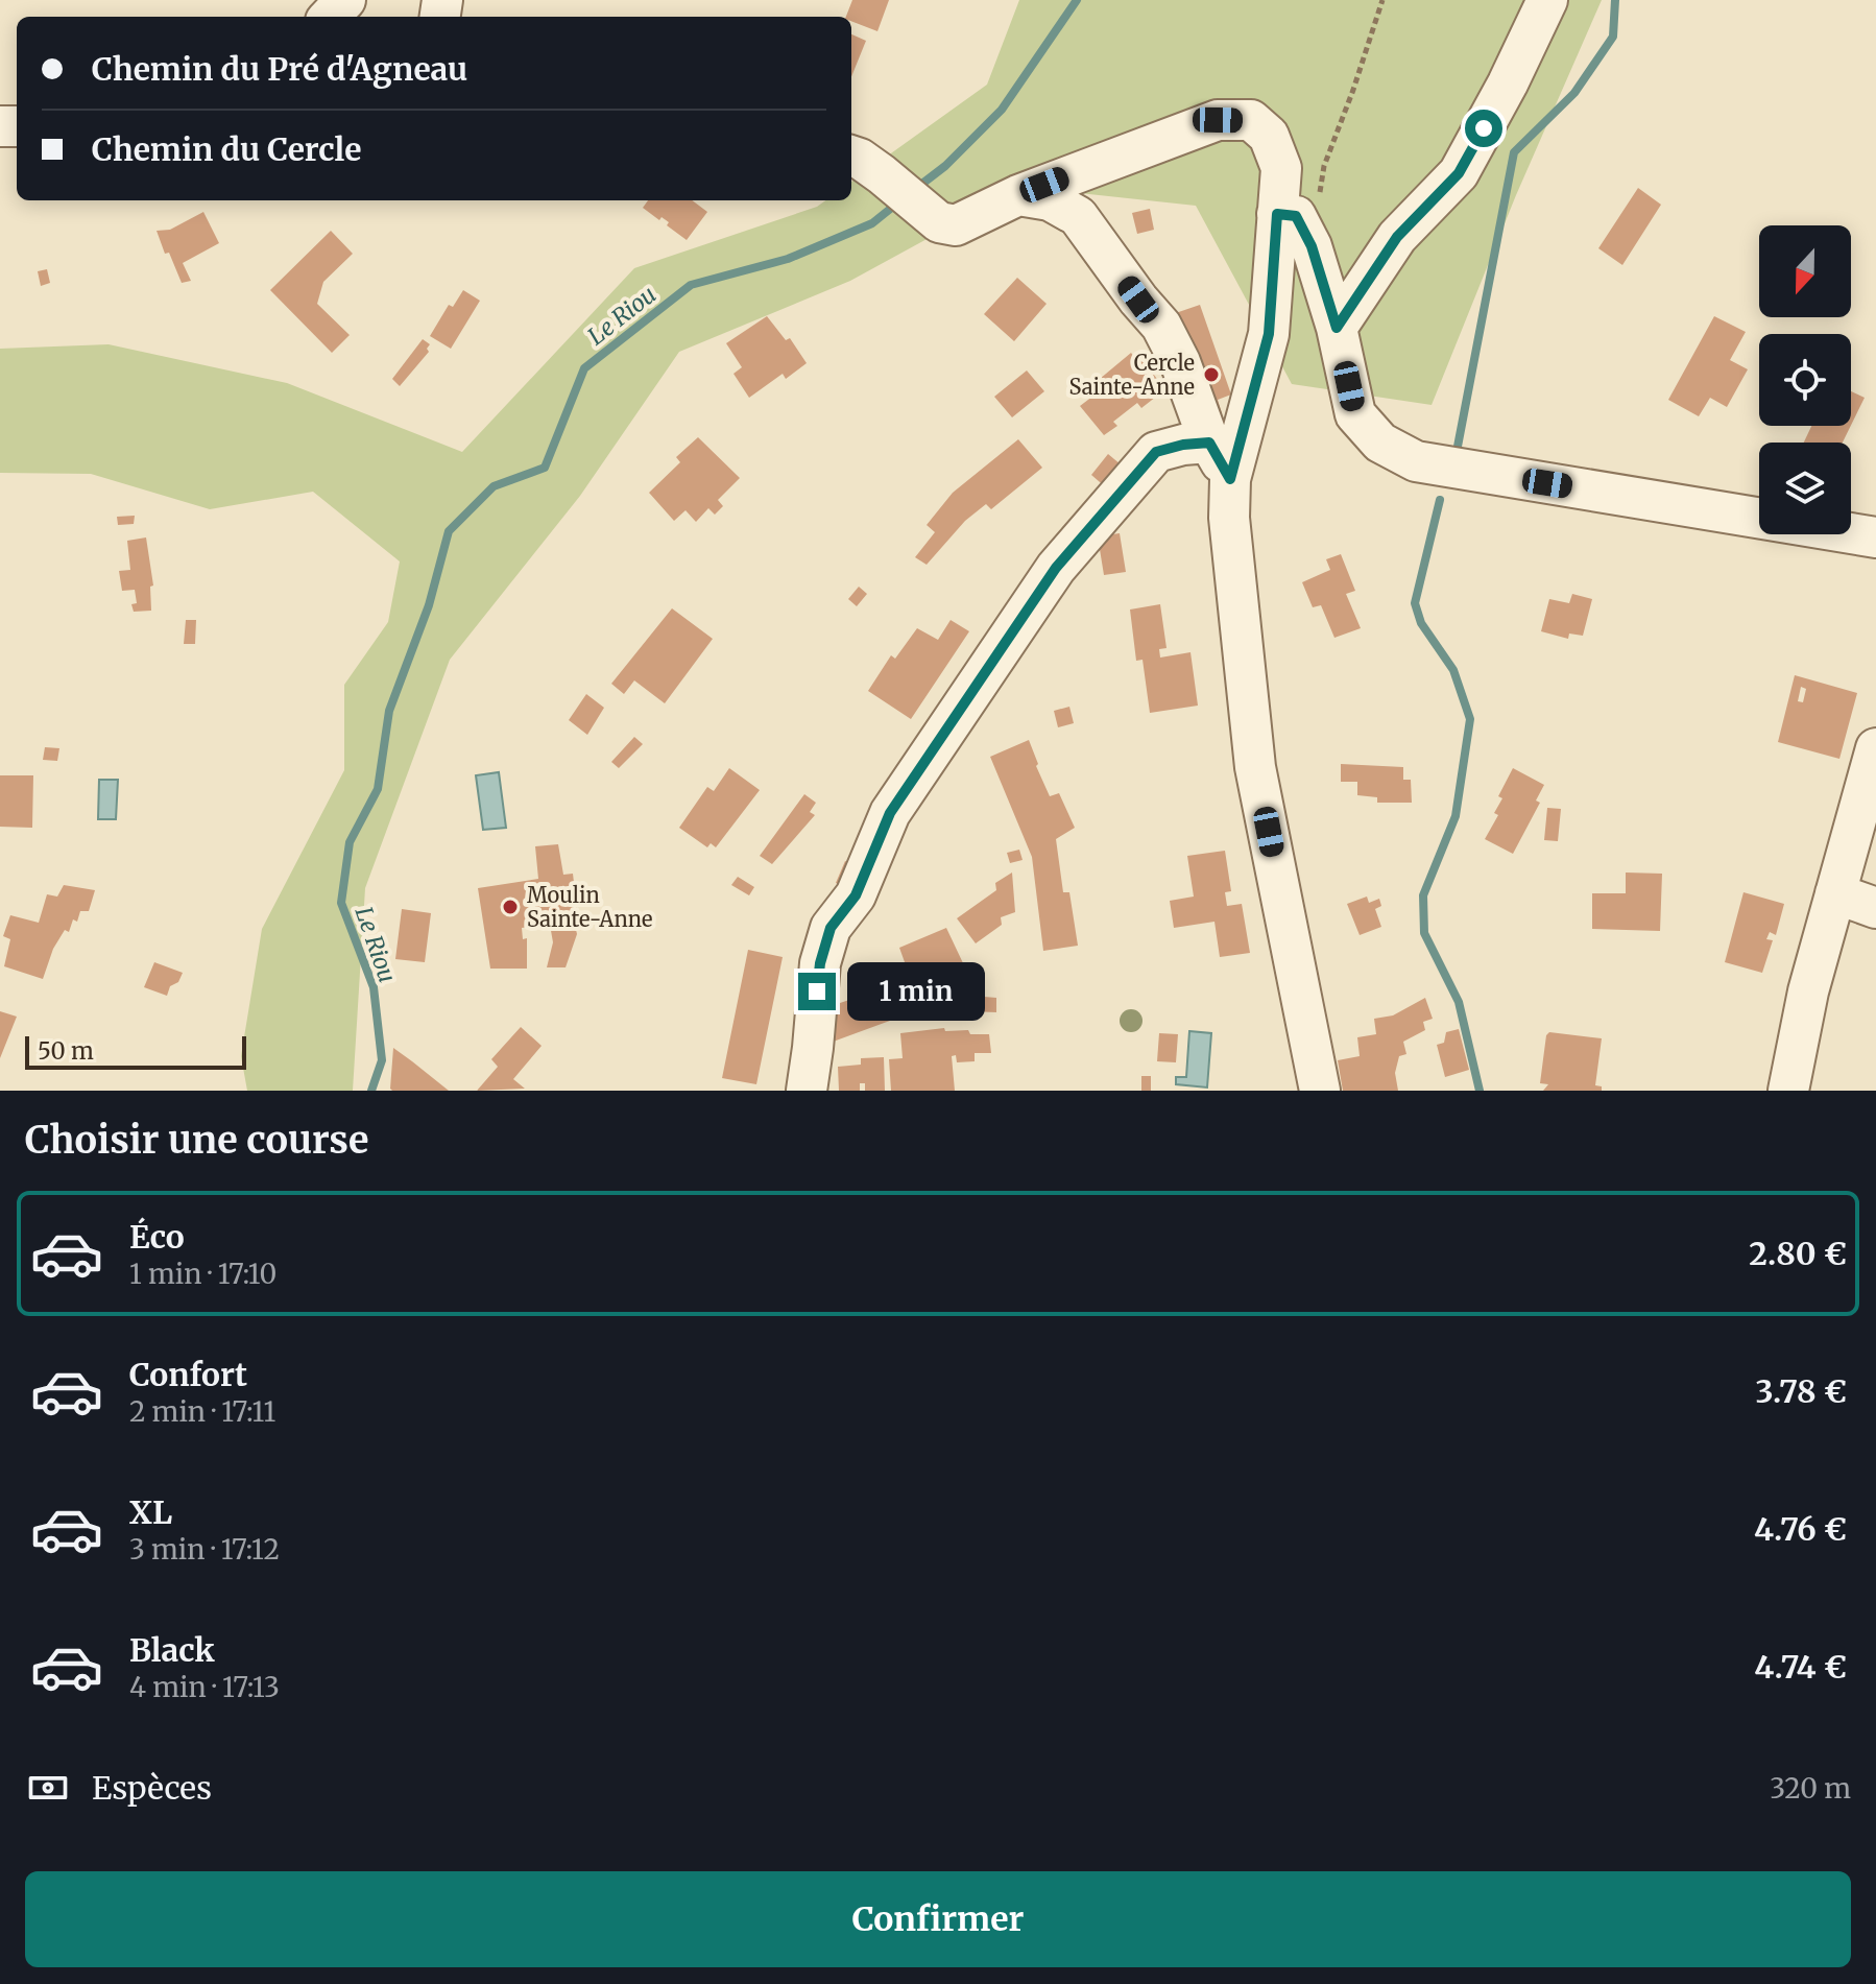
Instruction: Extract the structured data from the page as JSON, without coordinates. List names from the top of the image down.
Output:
{
  "water": ["Le Riou"],
  "places": ["Cercle Sainte-Anne", "Moulin Sainte-Anne"],
  "scale_bar": "50 m",
  "north": "bottom",
  "page": {
    "banner": ["Chemin du Pré d'Agneau", "Chemin du Cercle"],
    "bubble": "1 min",
    "scale": "50 m",
    "heading": "Choisir une course",
    "list": [
      {
        "name": "Éco",
        "note": "1 min · 17:10",
        "value": "2.80 €"
      },
      {
        "name": "Confort",
        "note": "2 min · 17:11",
        "value": "3.78 €"
      },
      {
        "name": "XL",
        "note": "3 min · 17:12",
        "value": "4.76 €"
      },
      {
        "name": "Black",
        "note": "4 min · 17:13",
        "value": "4.74 €"
      }
    ],
    "pay": ["Espèces", "320 m"],
    "buttons": "Confirmer"
  }
}
